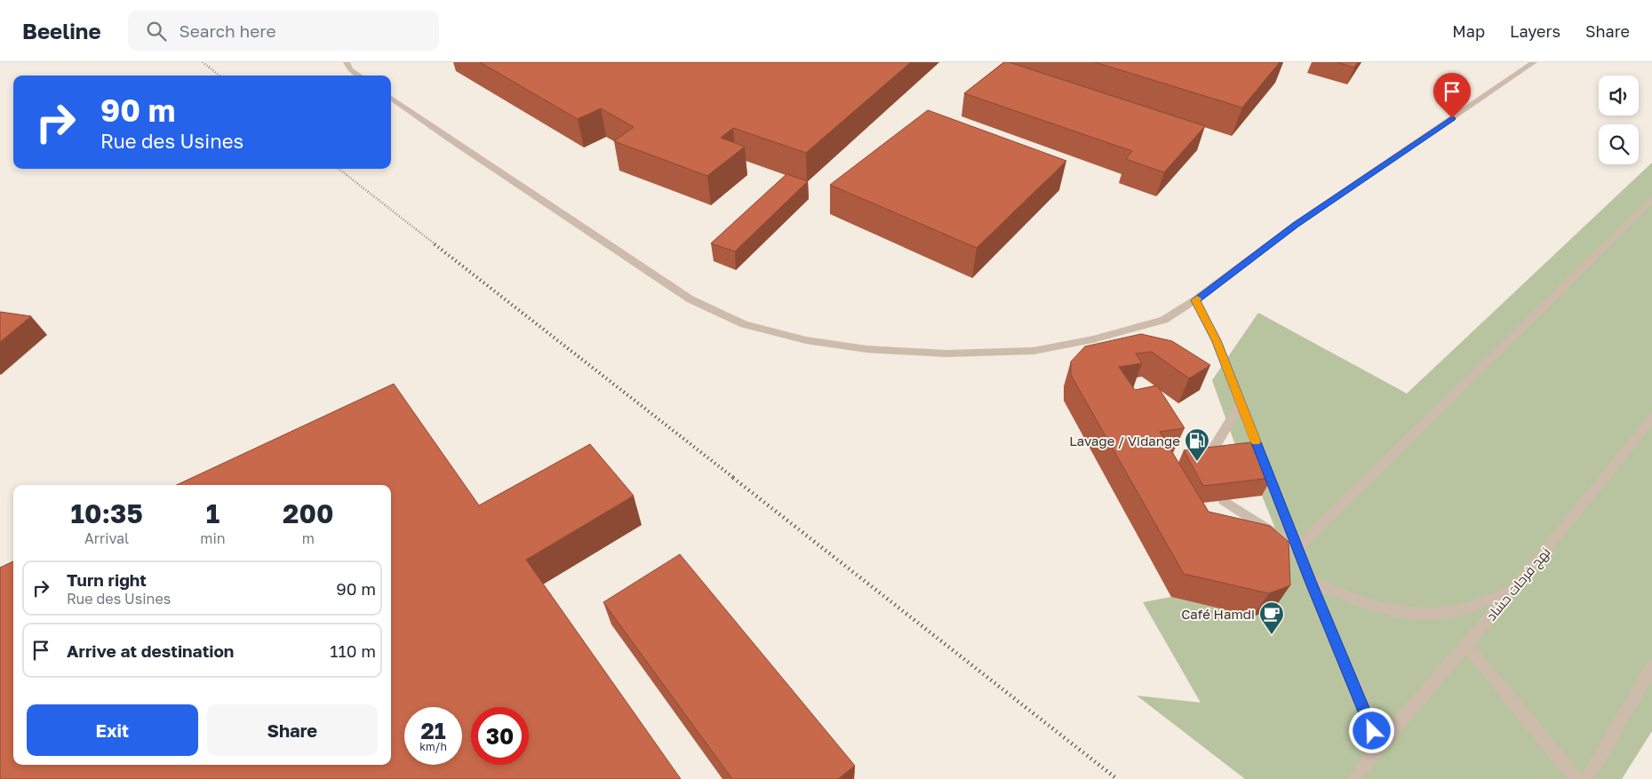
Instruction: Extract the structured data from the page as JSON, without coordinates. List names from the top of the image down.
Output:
{
  "streets": {
    "street": ["نهج فرحات حشاد"]
  },
  "places": {
    "fuel station": ["Lavage / Vidange"],
    "cafe": ["Café Hamdi"]
  },
  "page": {
    "header": "Beeline",
    "search": "Search here",
    "nav": ["Map", "Layers", "Share"],
    "turn": ["90 m", "Rue des Usines"],
    "eta": [
      "10:35",
      "Arrival",
      "1",
      "min",
      "200",
      "m"
    ],
    "list": [
      {
        "name": "Turn right",
        "note": "Rue des Usines",
        "value": "90 m"
      },
      {
        "name": "Arrive at destination",
        "value": "110 m"
      }
    ],
    "buttons": ["Exit", "Share"],
    "speed": "21 km/h",
    "limit": "30"
  }
}
